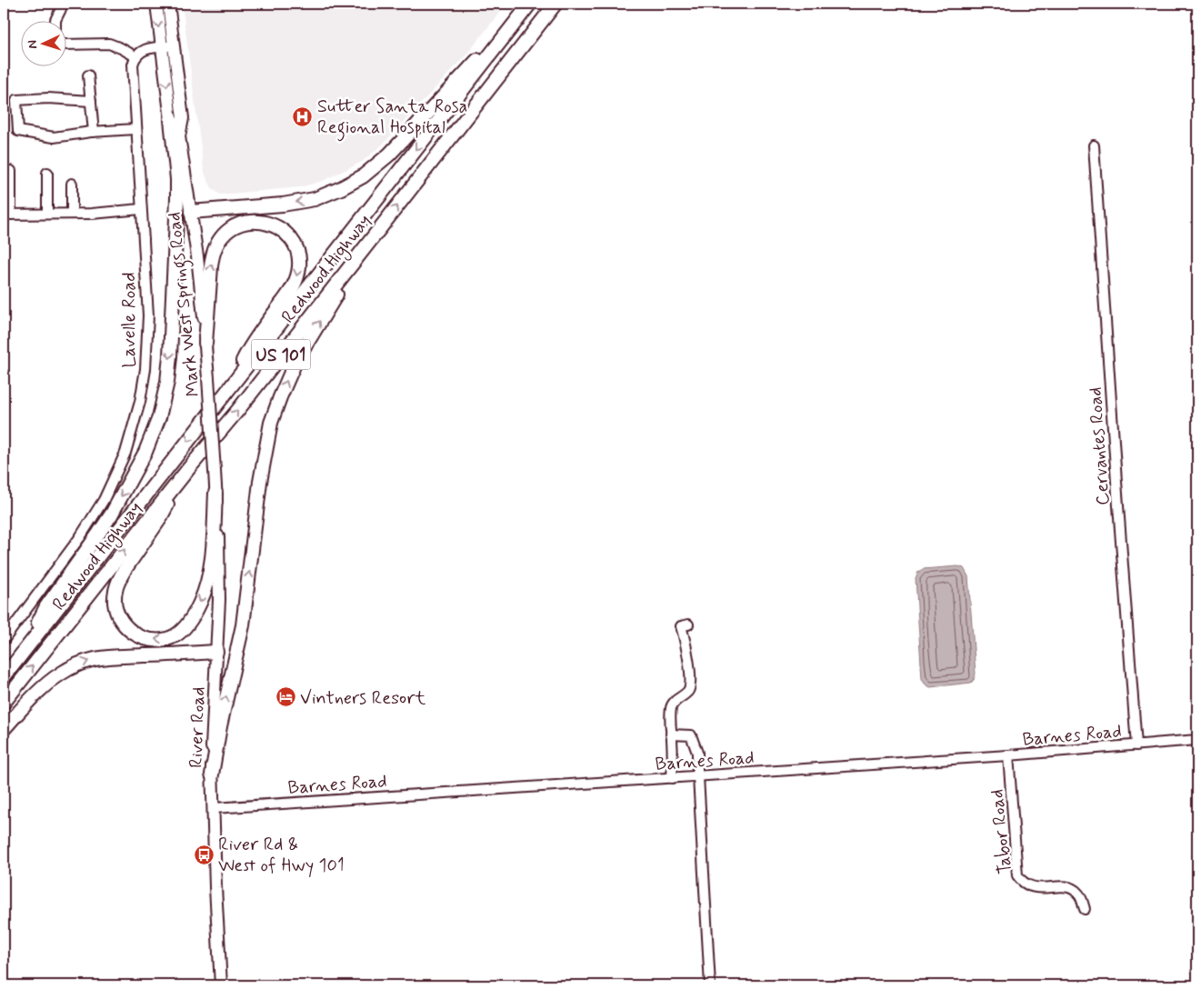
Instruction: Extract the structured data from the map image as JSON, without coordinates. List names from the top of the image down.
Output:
{
  "streets": {
    "highway": ["Redwood Highway", "US 101"],
    "main road": ["Mark West Springs Road", "River Road"],
    "street": [
      "Lavelle Road",
      "Cervantes Road",
      "Barnes Road",
      "Tabor Road"
    ]
  },
  "crossings": [
    ["Mark West Springs Road", "River Road"],
    ["Cervantes Road", "Barnes Road"],
    ["River Road", "Barnes Road"],
    ["Barnes Road", "Tabor Road"]
  ],
  "places": {
    "hospital": ["Sutter Santa Rosa Regional Hospital"],
    "hotel": ["Vintners Resort"],
    "bus stop": ["River Rd & West of Hwy 101"]
  },
  "north": "left"
}
